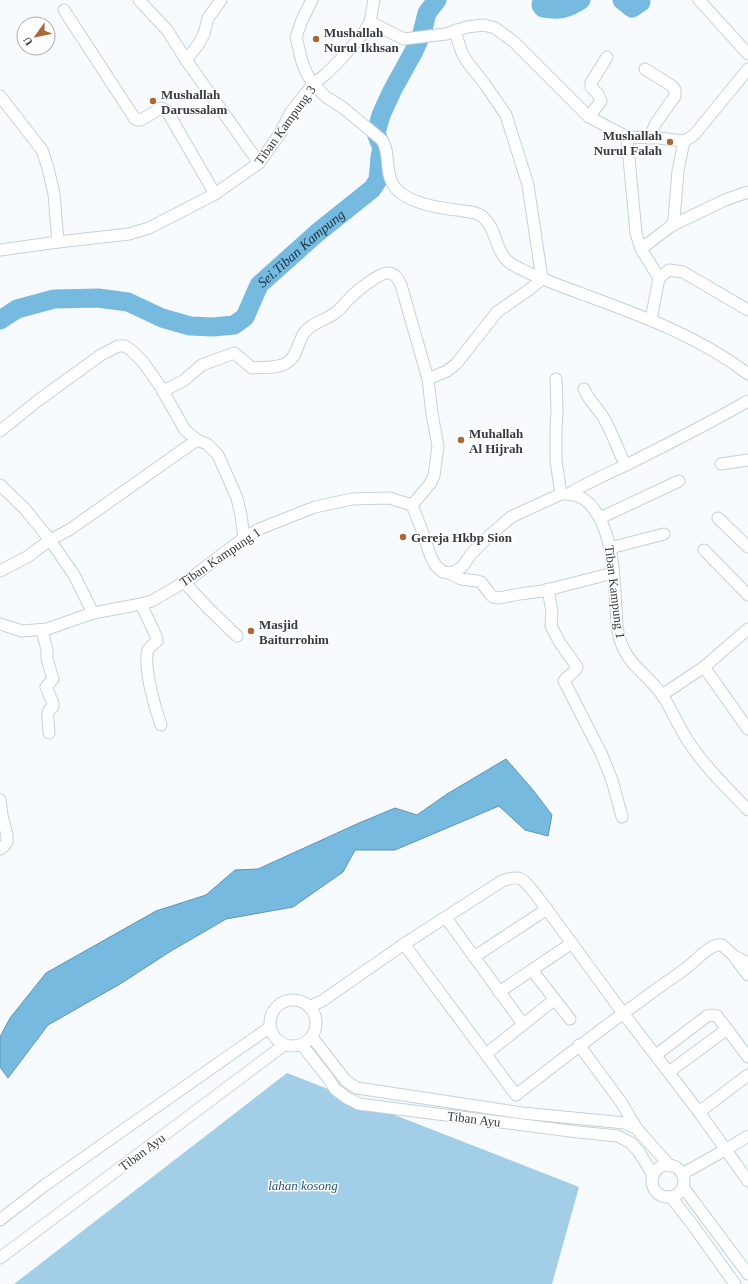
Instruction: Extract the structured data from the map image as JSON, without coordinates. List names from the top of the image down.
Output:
{
  "streets": {
    "street": ["Tiban Kampung 3", "Tiban Kampung 1", "Tiban Ayu"]
  },
  "water": ["Sei.Tiban Kampung"],
  "parks": ["lahan kosong"],
  "places": [
    "Mushallah Nurul Ikhsan",
    "Mushallah Darussalam",
    "Mushallah Nurul Falah",
    "Muhallah Al Hijrah",
    "Gereja Hkbp Sion",
    "Masjid Baiturrohim"
  ],
  "north": "bottom left"
}
